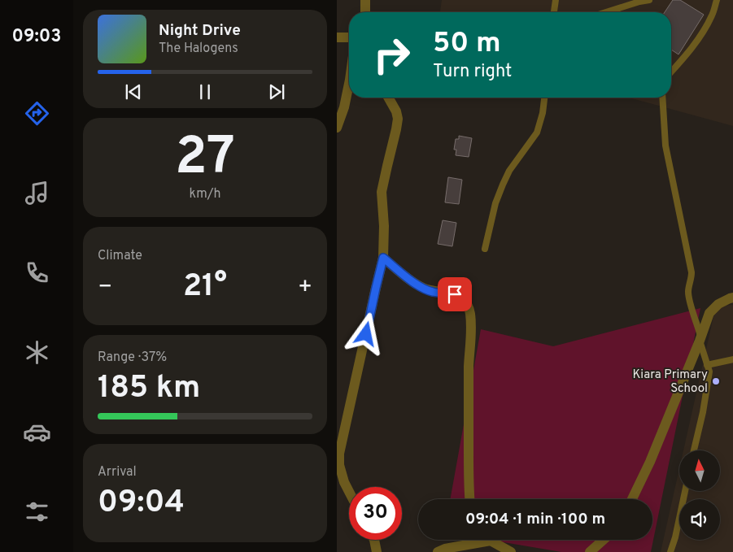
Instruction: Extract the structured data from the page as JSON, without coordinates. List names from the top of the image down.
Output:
{
  "places": ["Kiara Primary School"],
  "north": "top",
  "page": {
    "tabs": "09:03",
    "turn": ["50 m", "Turn right"],
    "song": ["Night Drive", "The Halogens"],
    "tile": [
      ["27", "km/h"],
      "Climate",
      ["Range · 37%", "185 km"],
      ["Arrival", "09:04"]
    ],
    "heat": ["−", "21°", "+"],
    "limit": "30",
    "trip": "09:04 · 1 min · 100 m"
  }
}
